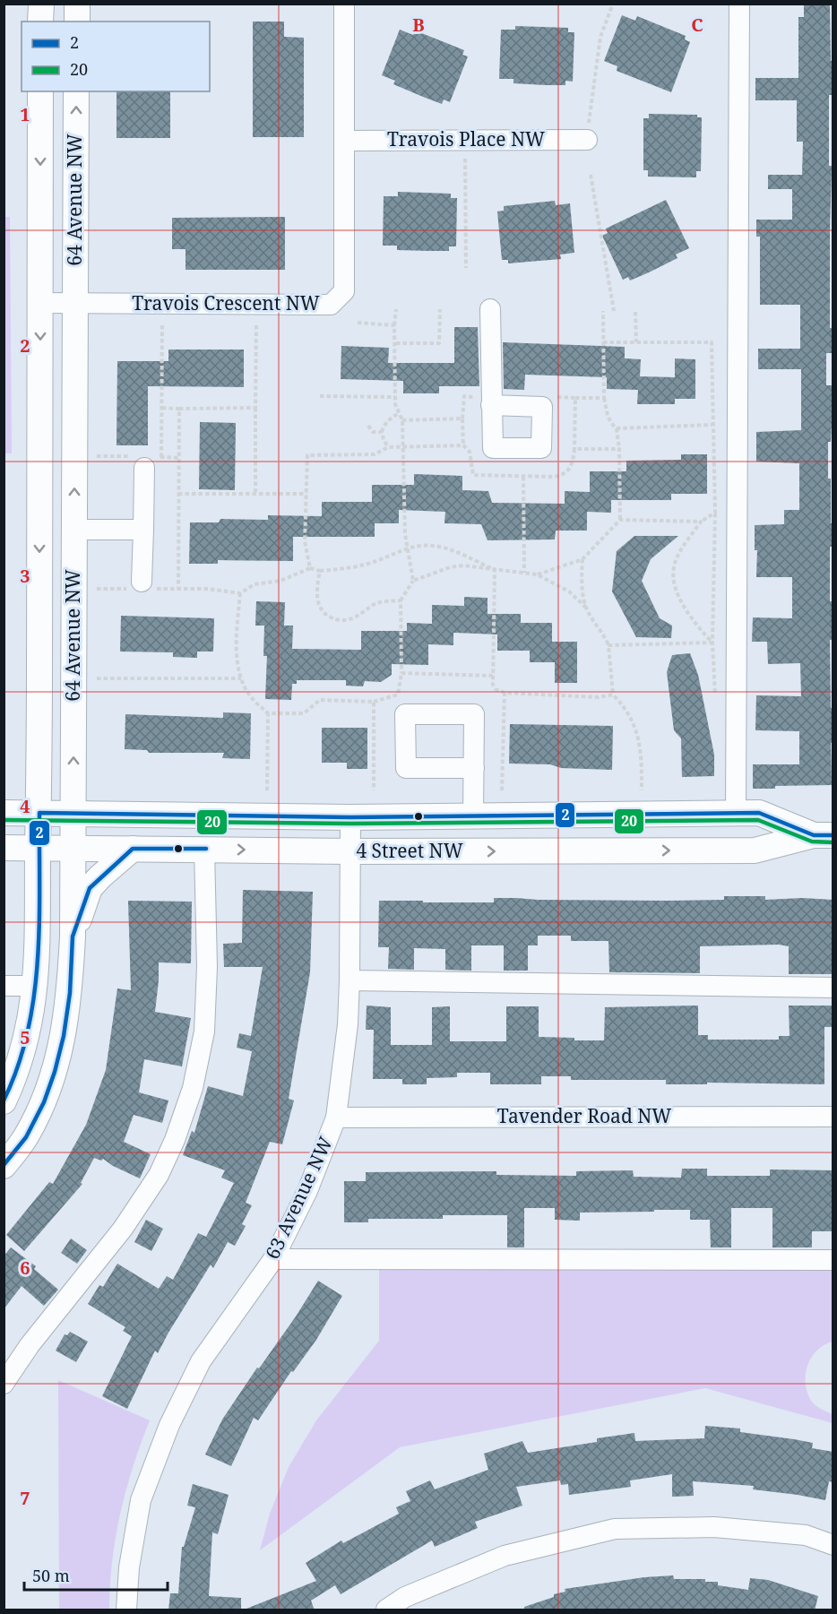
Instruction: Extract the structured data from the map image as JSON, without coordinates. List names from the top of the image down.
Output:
{
  "streets": {
    "main road": ["64 Avenue NW", "4 Street NW"],
    "street": [
      "Travois Place NW",
      "Travois Crescent NW",
      "Tavender Road NW",
      "63 Avenue NW"
    ]
  },
  "crossings": [
    ["Travois Place NW", "Travois Crescent NW"],
    ["64 Avenue NW", "Travois Crescent NW"],
    ["64 Avenue NW", "4 Street NW"],
    ["4 Street NW", "63 Avenue NW"],
    ["Tavender Road NW", "63 Avenue NW"]
  ],
  "lines": ["transit line 2", "transit line 20"],
  "legend": ["2", "20"],
  "scale_bar": "50 m",
  "grid": {
    "columns": ["B", "C"],
    "rows": [
      "1",
      "2",
      "3",
      "4",
      "5",
      "6",
      "7"
    ]
  }
}
